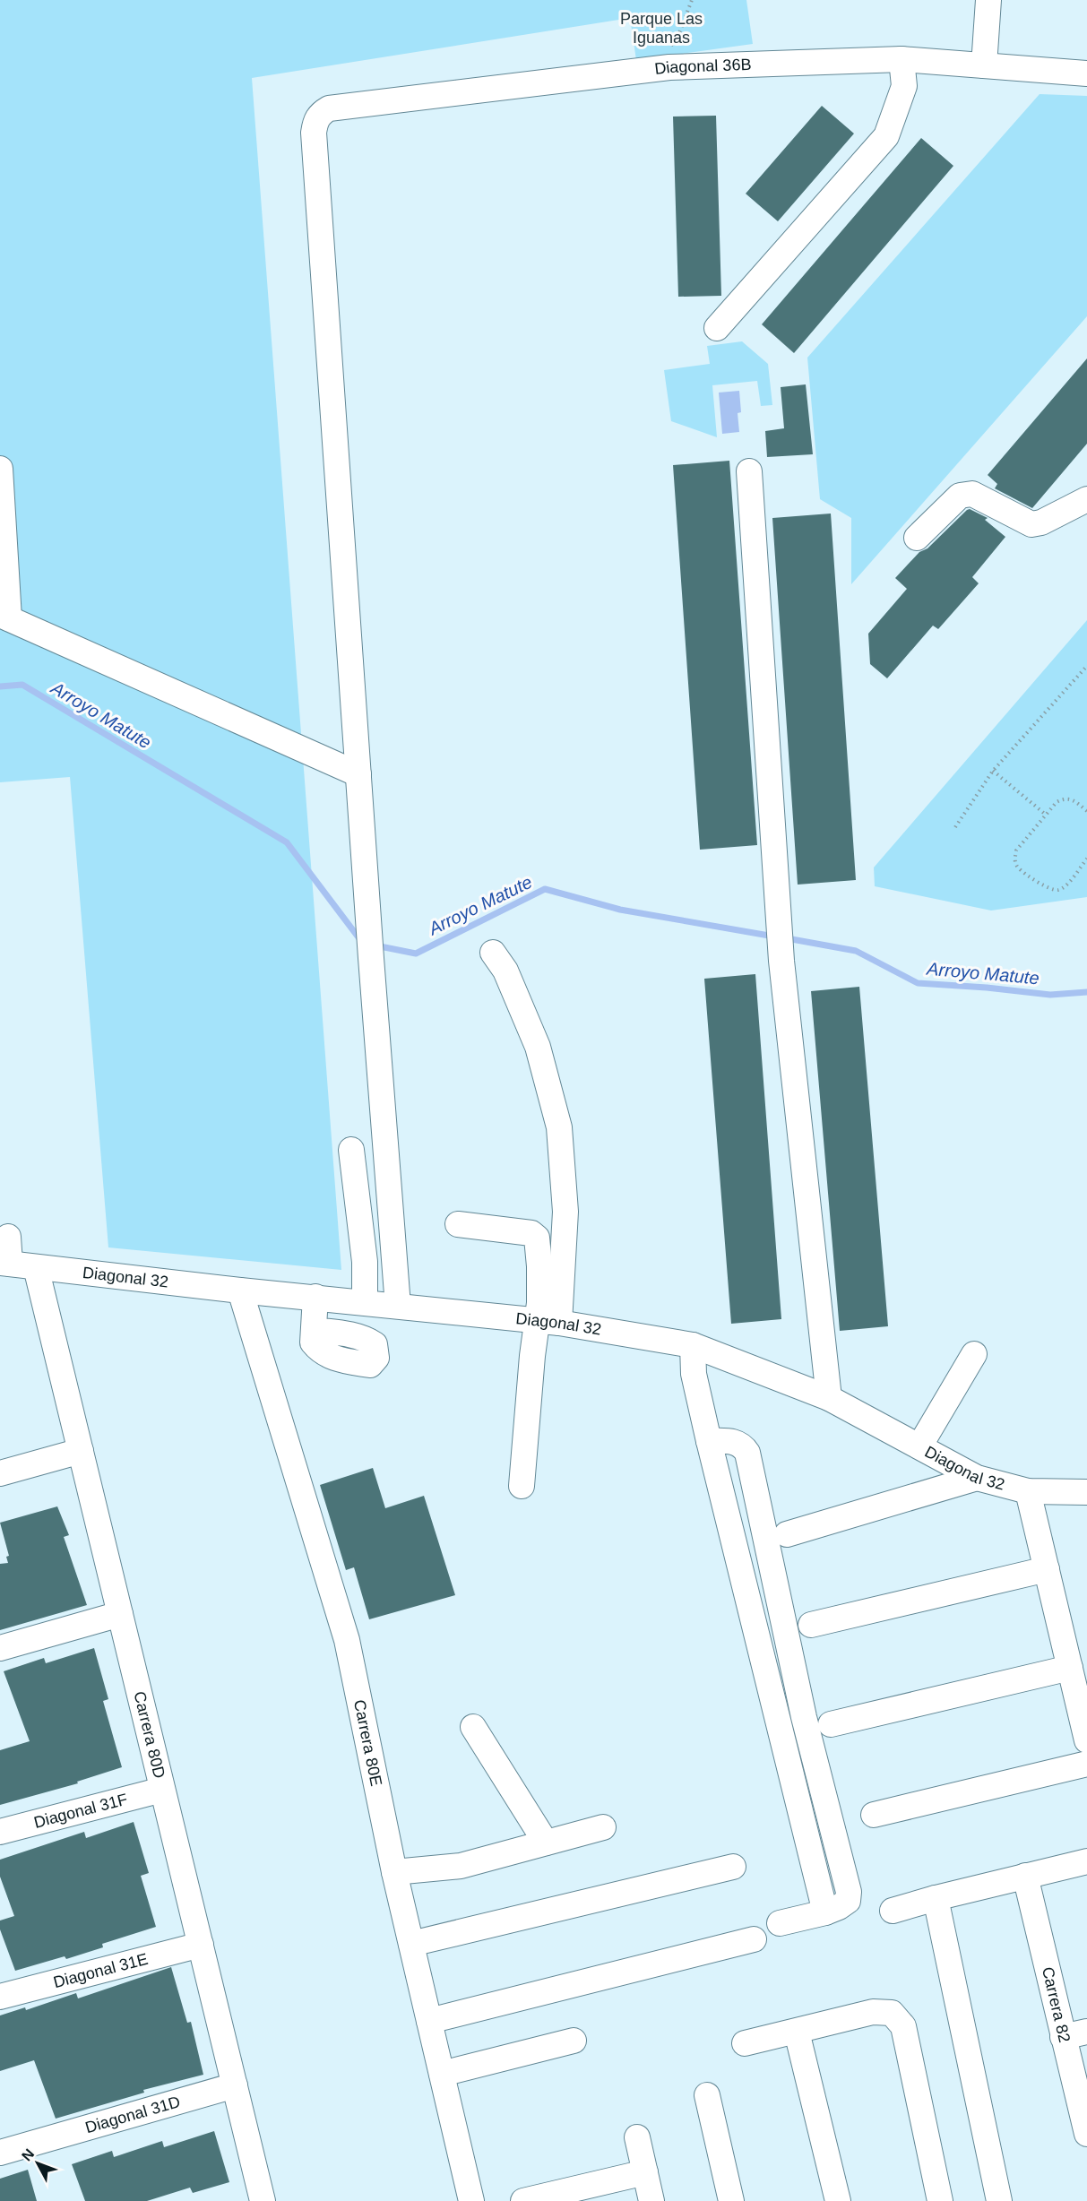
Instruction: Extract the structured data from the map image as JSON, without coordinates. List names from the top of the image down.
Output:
{
  "streets": {
    "street": [
      "Diagonal 36B",
      "Diagonal 32",
      "Carrera 80D",
      "Carrera 80E",
      "Diagonal 31F",
      "Diagonal 31E",
      "Carrera 82",
      "Diagonal 31D"
    ]
  },
  "crossings": [
    ["Diagonal 32", "Carrera 80D"],
    ["Diagonal 32", "Carrera 80E"],
    ["Carrera 80D", "Diagonal 31F"],
    ["Carrera 80D", "Diagonal 31E"],
    ["Carrera 80D", "Diagonal 31D"]
  ],
  "water": ["Arroyo Matute"],
  "parks": ["Parque Las Iguanas"],
  "north": "top left"
}
